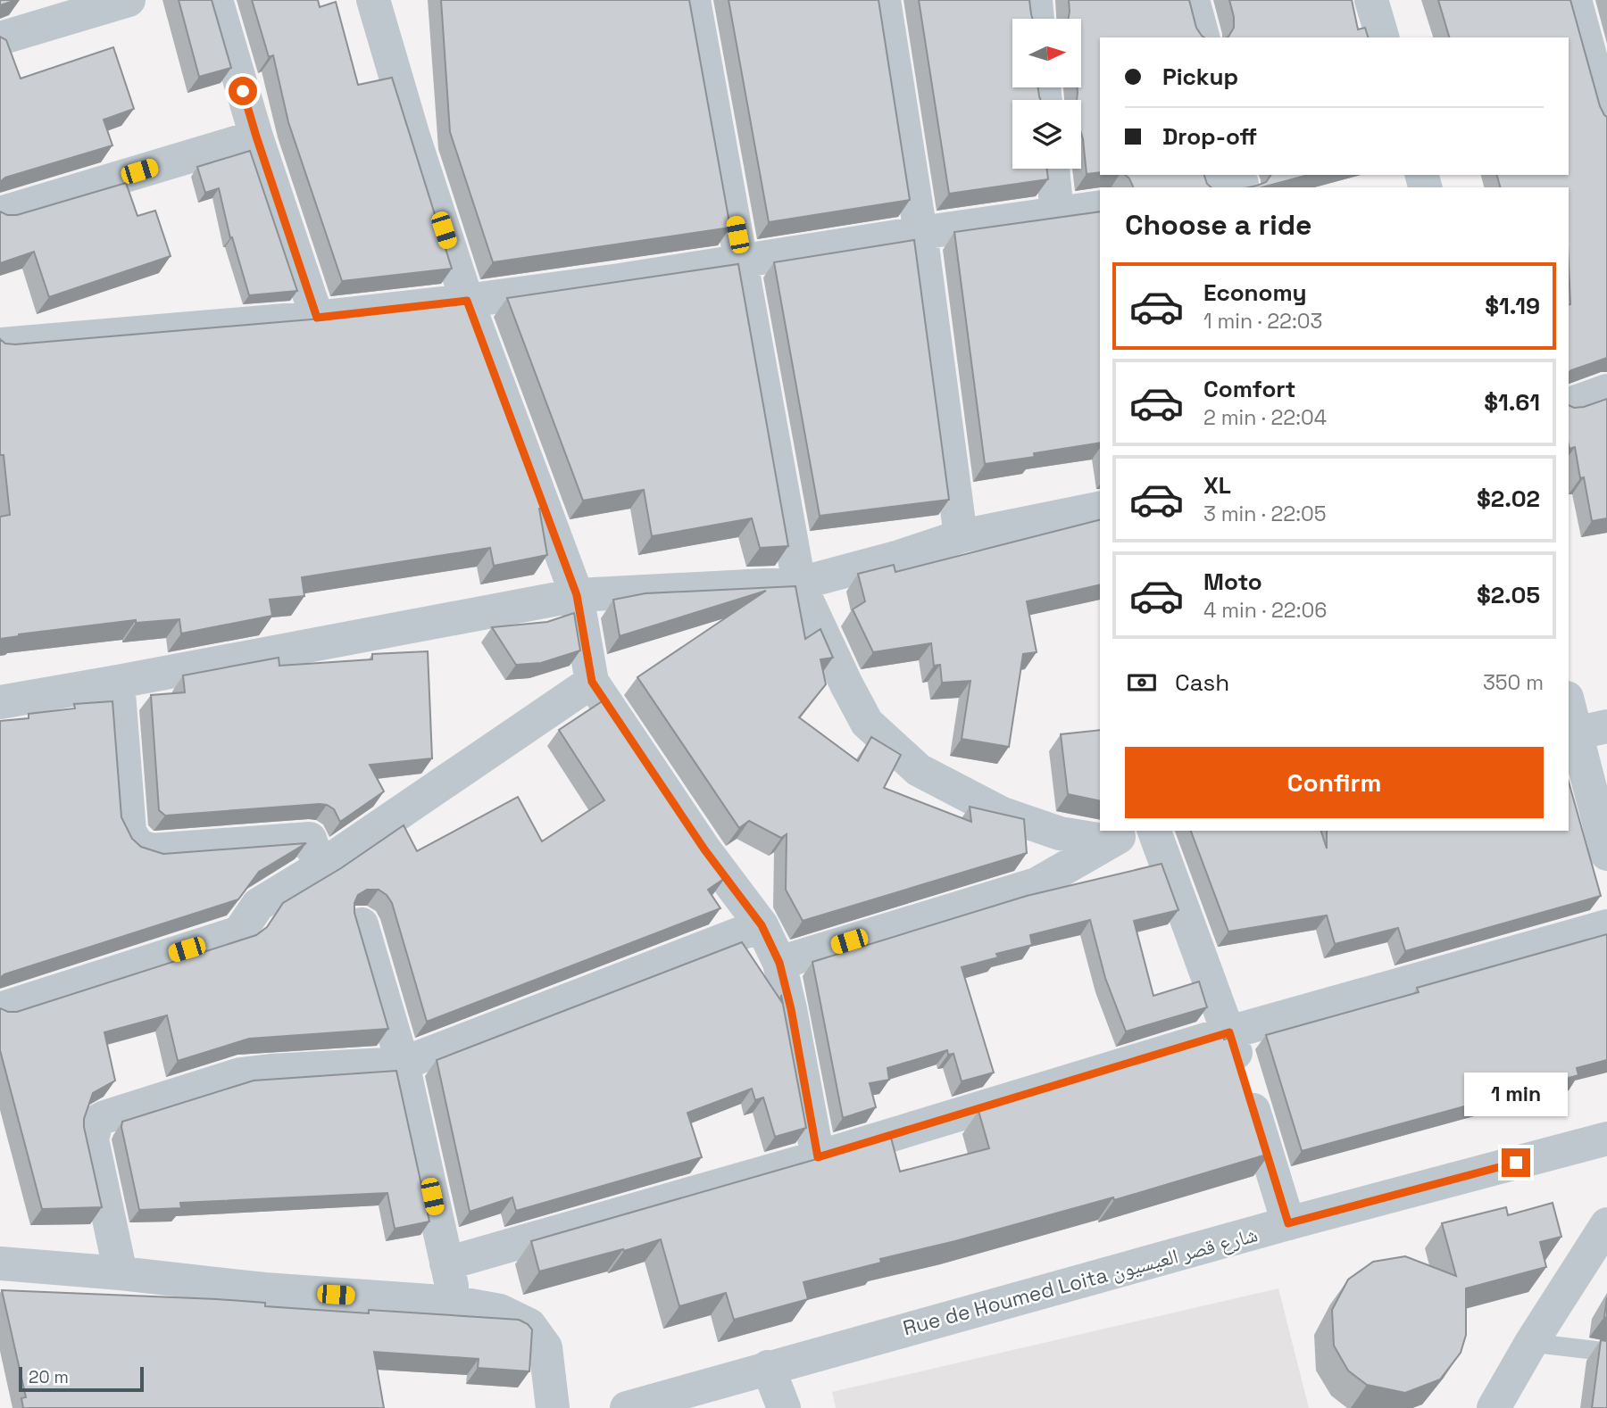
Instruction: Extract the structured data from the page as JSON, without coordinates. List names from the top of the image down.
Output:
{
  "streets": {
    "street": ["Rue de Houmed Loita شارع قصر العيسيون"]
  },
  "scale_bar": "20 m",
  "north": "right",
  "page": {
    "banner": ["Pickup", "Drop-off"],
    "heading": "Choose a ride",
    "list": [
      {
        "name": "Economy",
        "note": "1 min · 22:03",
        "value": "$1.19"
      },
      {
        "name": "Comfort",
        "note": "2 min · 22:04",
        "value": "$1.61"
      },
      {
        "name": "XL",
        "note": "3 min · 22:05",
        "value": "$2.02"
      },
      {
        "name": "Moto",
        "note": "4 min · 22:06",
        "value": "$2.05"
      }
    ],
    "pay": ["Cash", "350 m"],
    "buttons": "Confirm",
    "bubble": "1 min",
    "scale": "20 m"
  }
}
